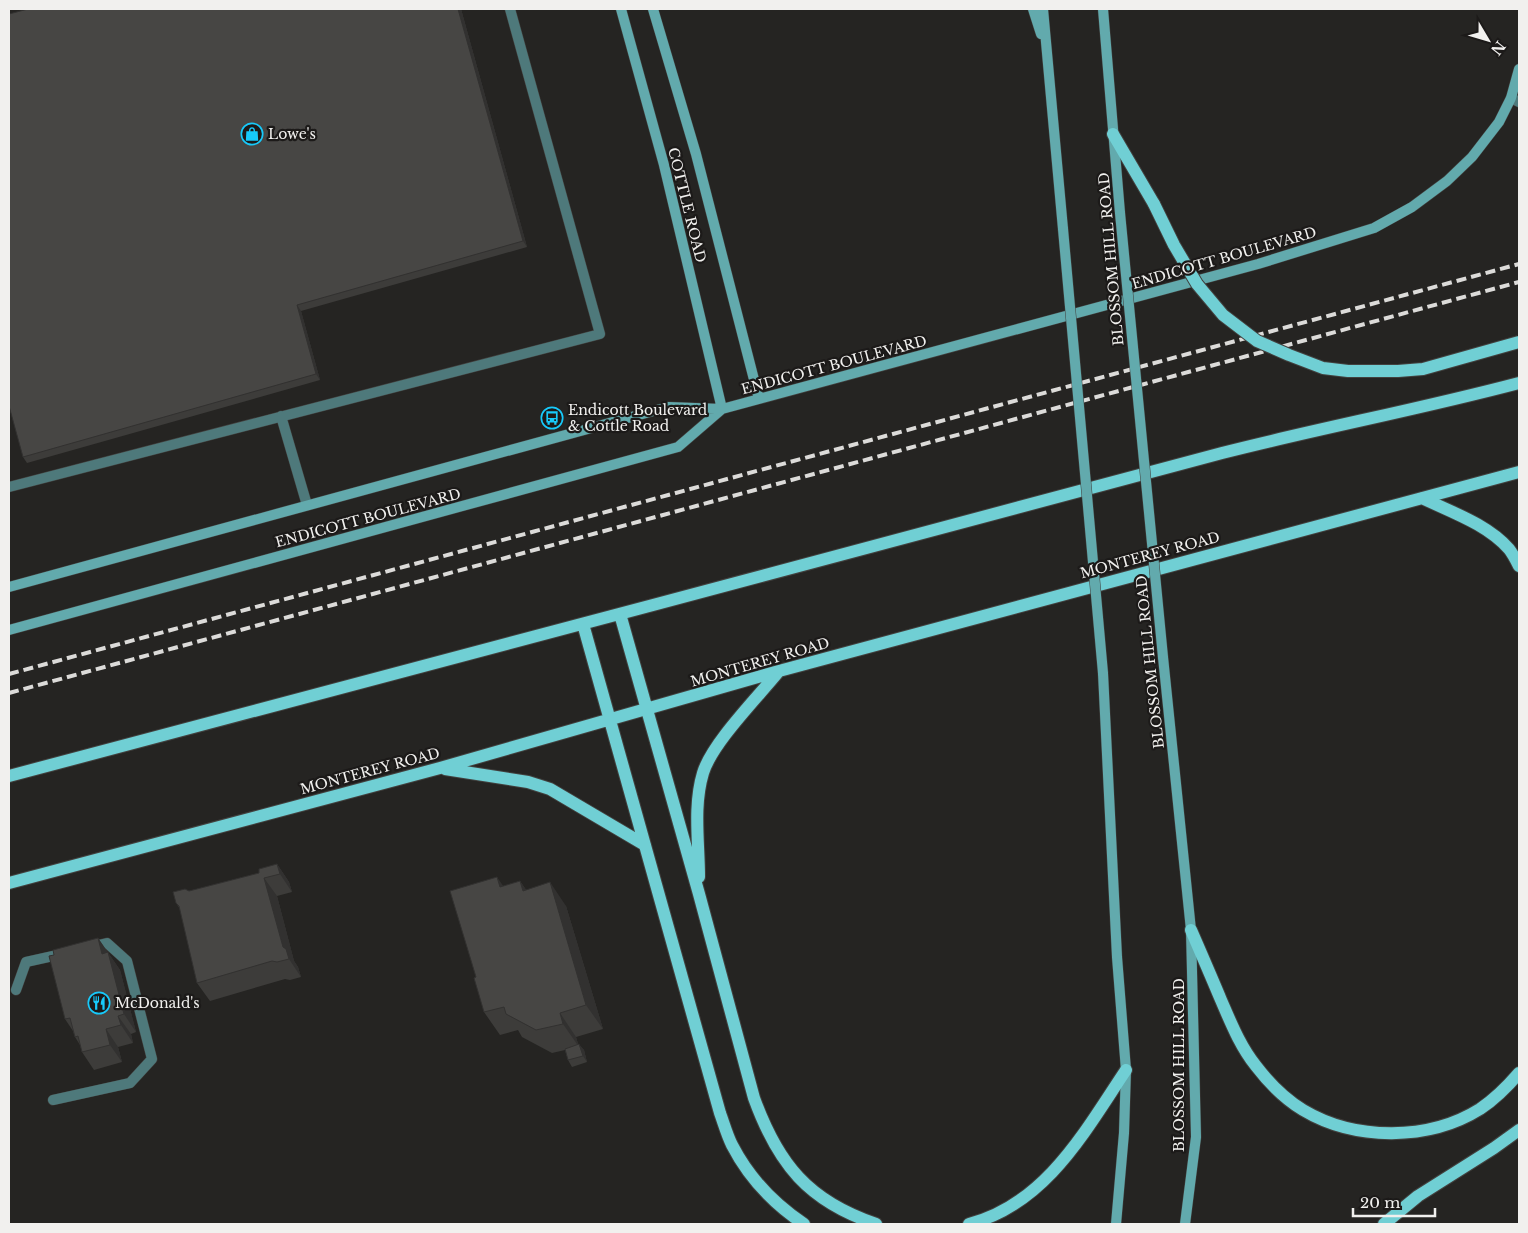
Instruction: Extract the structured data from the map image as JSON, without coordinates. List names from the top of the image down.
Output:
{
  "streets": {
    "main road": [
      "COTTLE ROAD",
      "ENDICOTT BOULEVARD",
      "BLOSSOM HILL ROAD",
      "MONTEREY ROAD"
    ]
  },
  "crossings": [
    ["COTTLE ROAD", "ENDICOTT BOULEVARD"]
  ],
  "places": {
    "shop": ["Lowe's"],
    "bus stop": ["Endicott Boulevard & Cottle Road"],
    "restaurant": ["McDonald's"]
  },
  "scale_bar": "20 m",
  "north": "bottom right"
}
